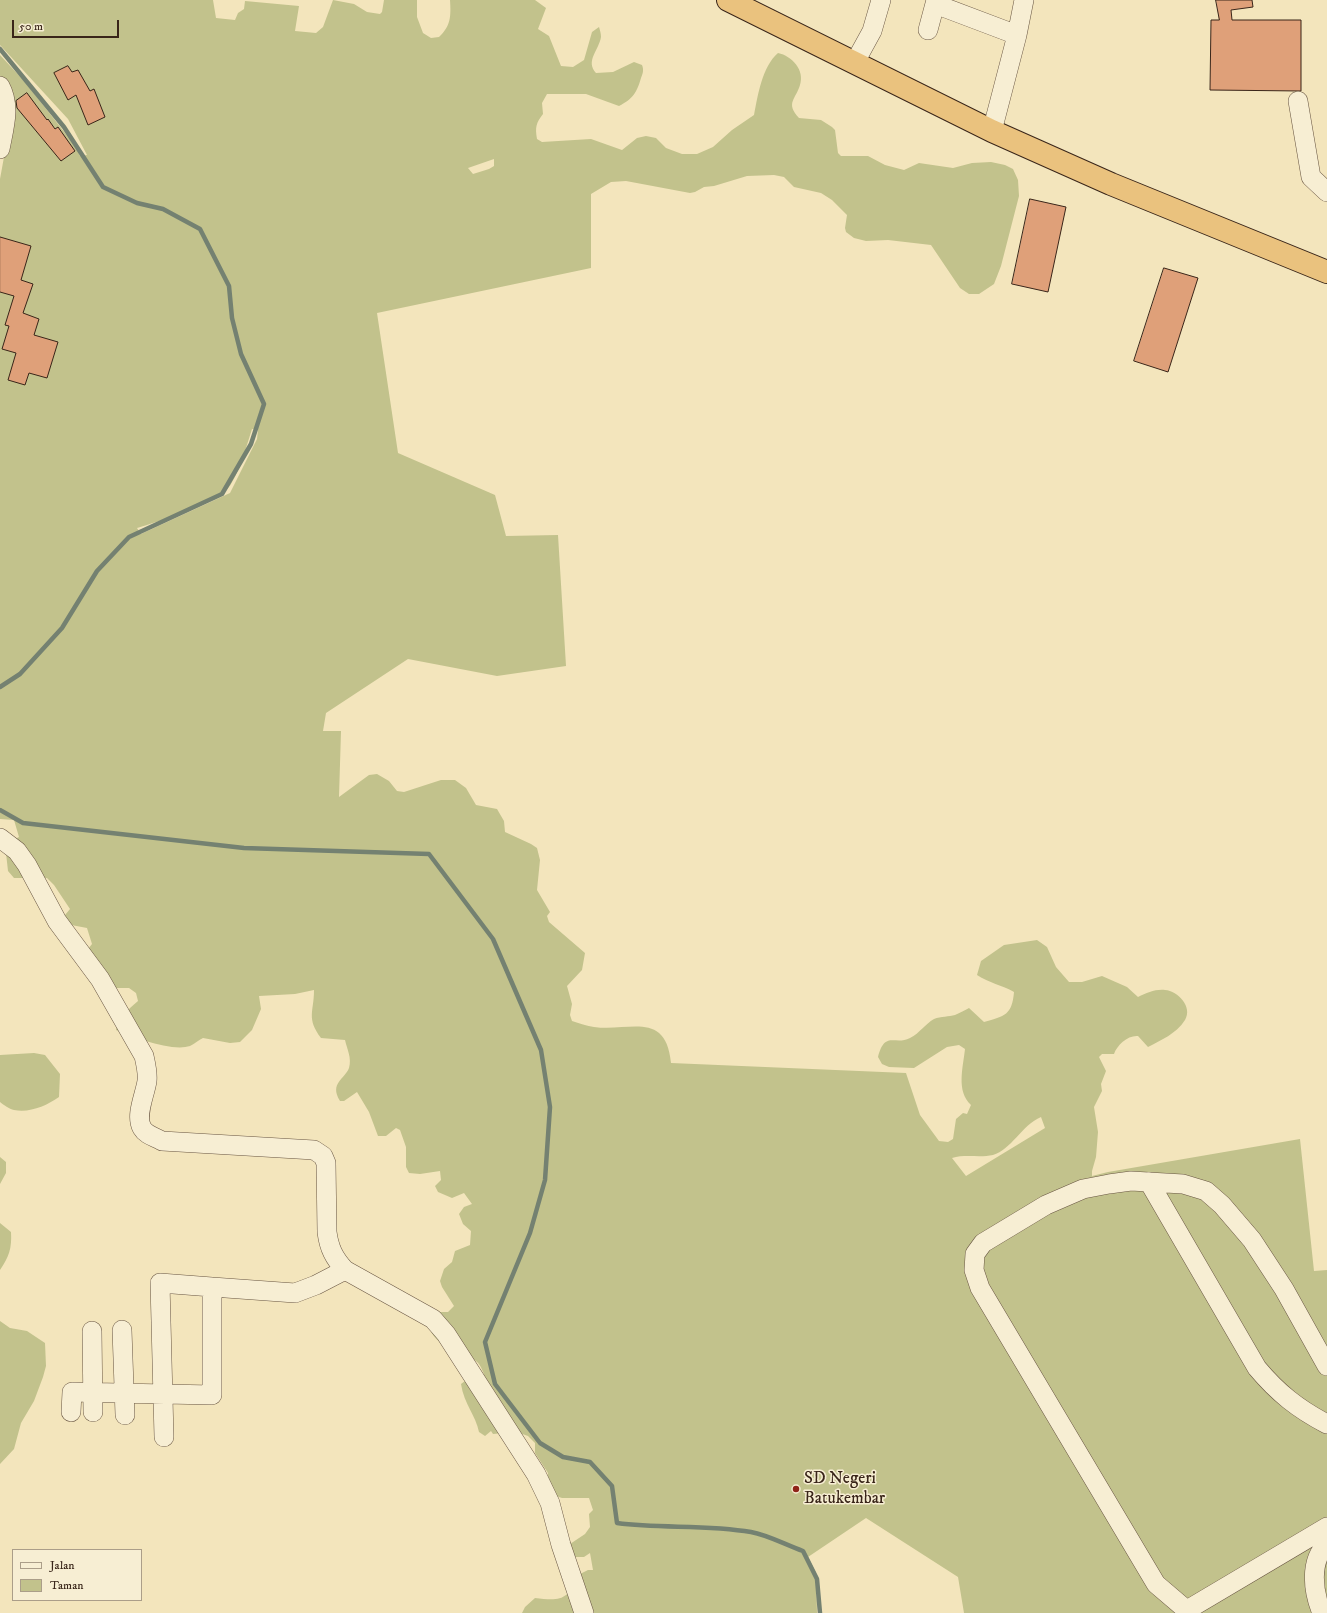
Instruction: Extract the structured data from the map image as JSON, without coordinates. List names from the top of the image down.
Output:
{
  "places": ["SD Negeri Batukembar"],
  "legend": ["Jalan", "Taman"],
  "scale_bar": "50 m"
}
